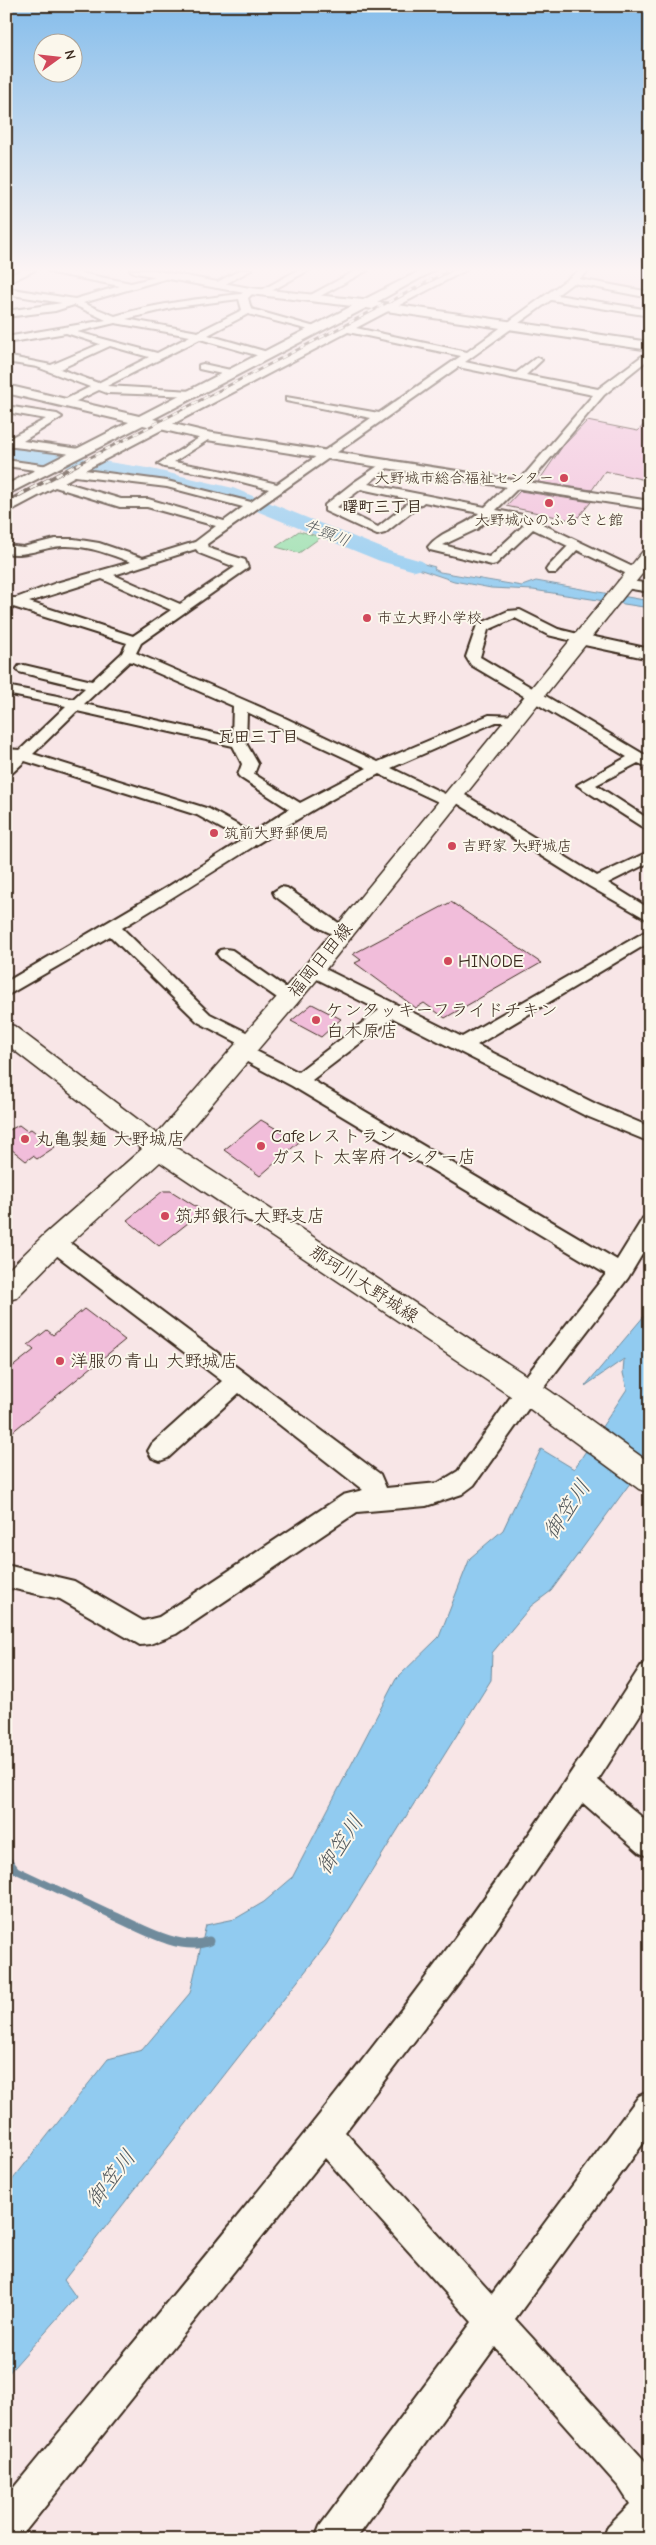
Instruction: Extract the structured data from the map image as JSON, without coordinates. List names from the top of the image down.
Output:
{
  "streets": {
    "main road": ["福岡日田線", "那珂川大野城線"]
  },
  "crossings": [
    ["福岡日田線", "那珂川大野城線"]
  ],
  "districts": ["曙町三丁目", "瓦田三丁目"],
  "water": ["牛頸川", "御笠川"],
  "places": [
    "大野城市総合福祉センター",
    "大野城心のふるさと館",
    "市立大野小学校",
    "筑前大野郵便局",
    "吉野家 大野城店",
    "HINODE",
    "ケンタッキーフライドチキン 白木原店",
    "丸亀製麺 大野城店",
    "Cafeレストラン ガスト 太宰府インター店",
    "筑邦銀行 大野支店",
    "洋服の青山 大野城店"
  ],
  "north": "right"
}
